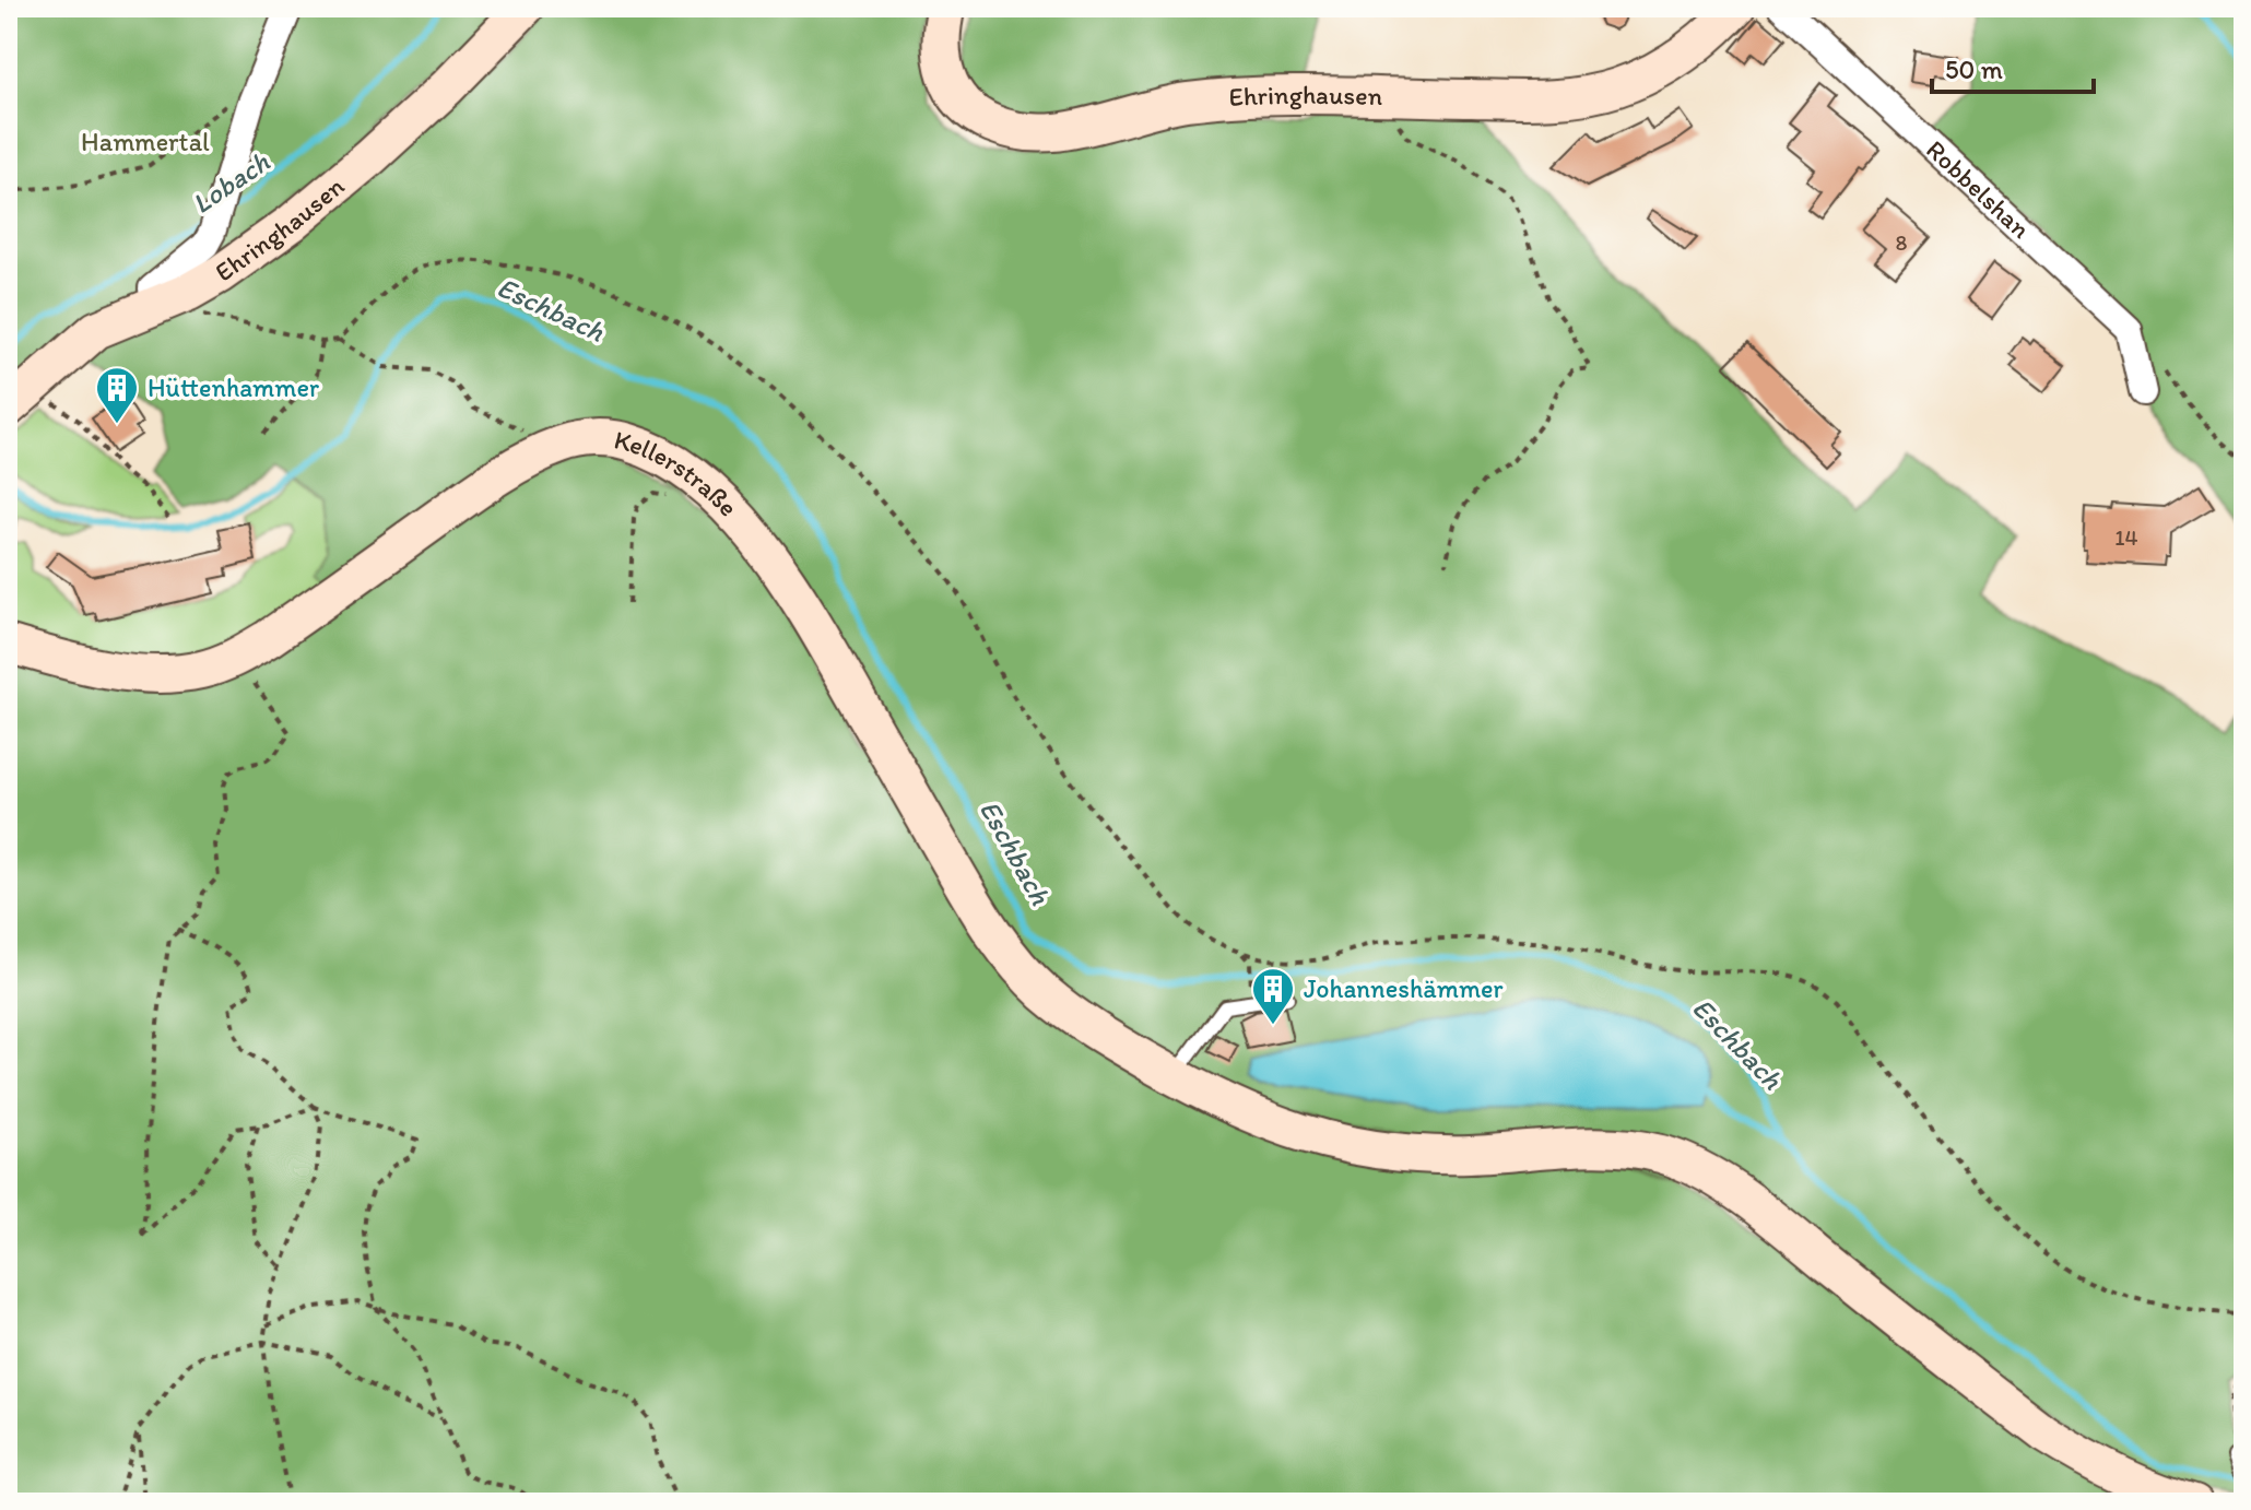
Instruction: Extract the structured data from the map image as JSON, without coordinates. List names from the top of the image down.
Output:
{
  "streets": {
    "main road": ["Ehringhausen", "Kellerstraße"],
    "street": ["Robbelshan"]
  },
  "water": ["Lobach", "Eschbach"],
  "parks": ["Hammertal"],
  "places": {
    "building": ["Hüttenhammer", "Johanneshämmer"]
  },
  "house_numbers": ["8", "14"],
  "scale_bar": "50 m"
}
